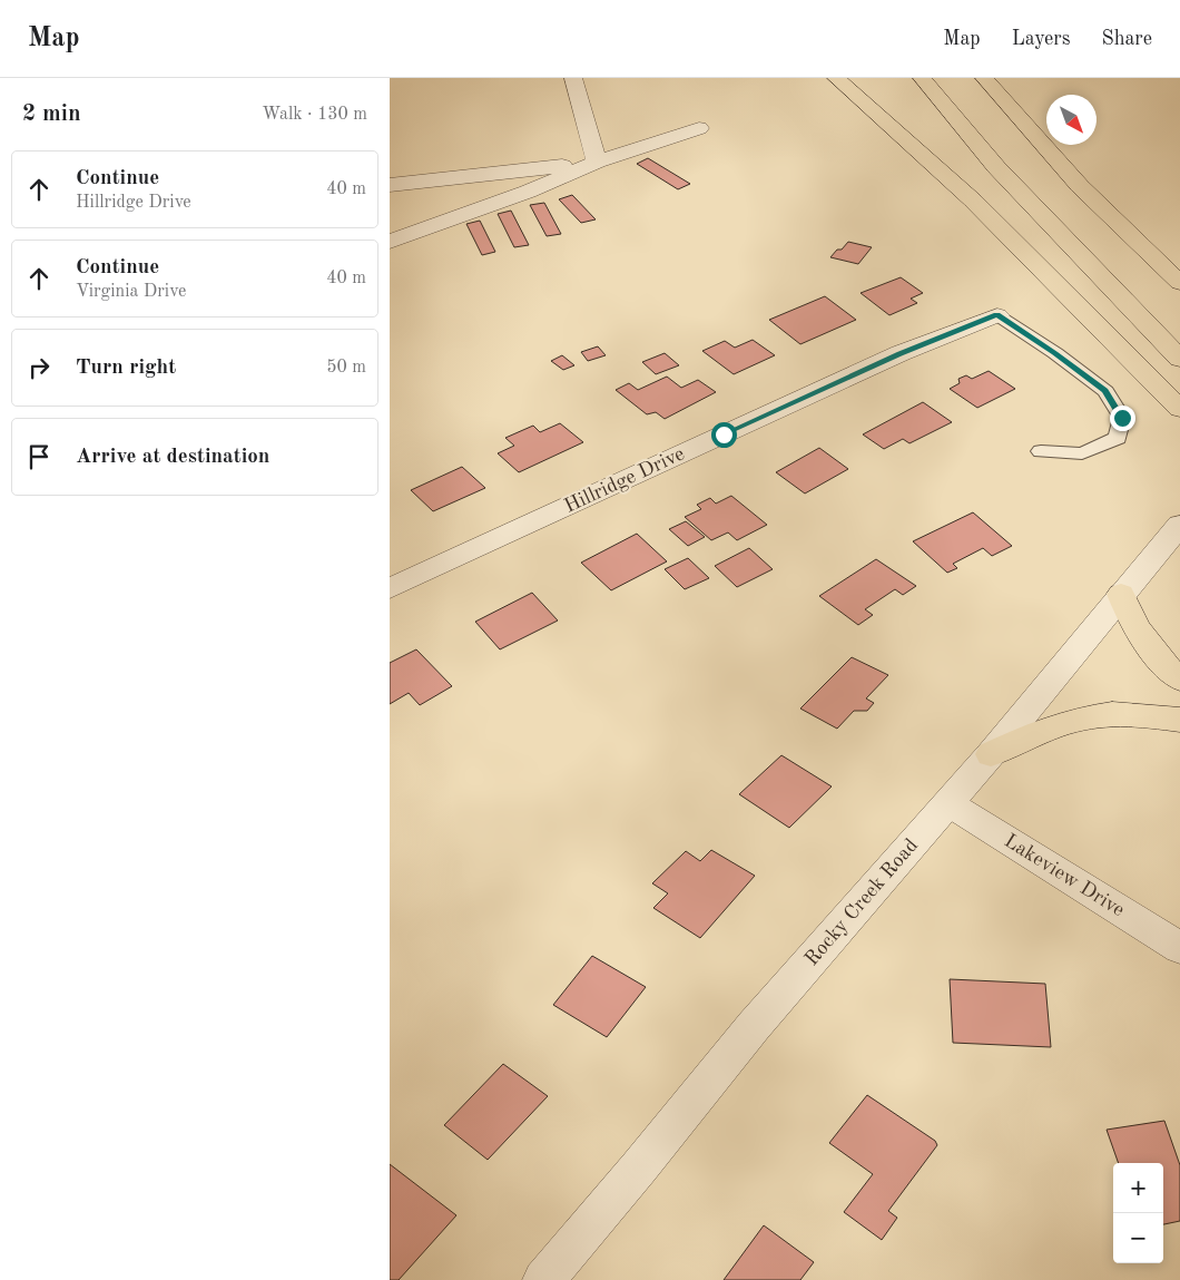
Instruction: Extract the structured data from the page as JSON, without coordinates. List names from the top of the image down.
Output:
{
  "streets": {
    "street": ["Hillridge Drive", "Lakeview Drive", "Rocky Creek Road"]
  },
  "crossings": [
    ["Lakeview Drive", "Rocky Creek Road"]
  ],
  "north": "bottom right",
  "page": {
    "header": "Map",
    "nav": ["Map", "Layers", "Share"],
    "heading": ["2 min", "Walk · 130 m"],
    "list": [
      ["Continue", "Hillridge Drive", "40 m"],
      ["Continue", "Virginia Drive", "40 m"],
      ["Turn right", "50 m"],
      "Arrive at destination"
    ],
    "map_buttons": ["+", "−"]
  }
}
